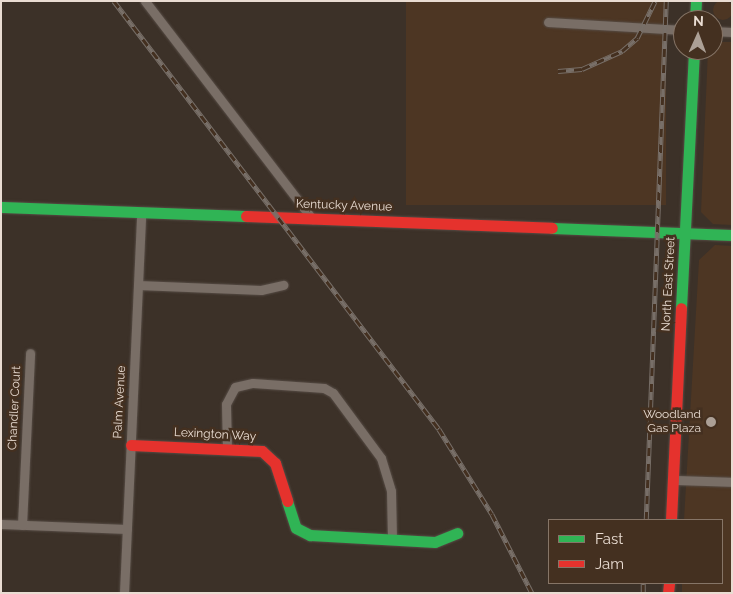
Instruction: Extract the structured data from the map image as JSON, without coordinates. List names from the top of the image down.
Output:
{
  "streets": {
    "street": [
      "Kentucky Avenue",
      "North East Street",
      "Palm Avenue",
      "Chandler Court",
      "Lexington Way"
    ]
  },
  "crossings": [
    ["Kentucky Avenue", "North East Street"],
    ["Kentucky Avenue", "Palm Avenue"],
    ["Palm Avenue", "Lexington Way"]
  ],
  "places": ["Woodland Gas Plaza"],
  "legend": ["Fast", "Jam"],
  "north": "top"
}
